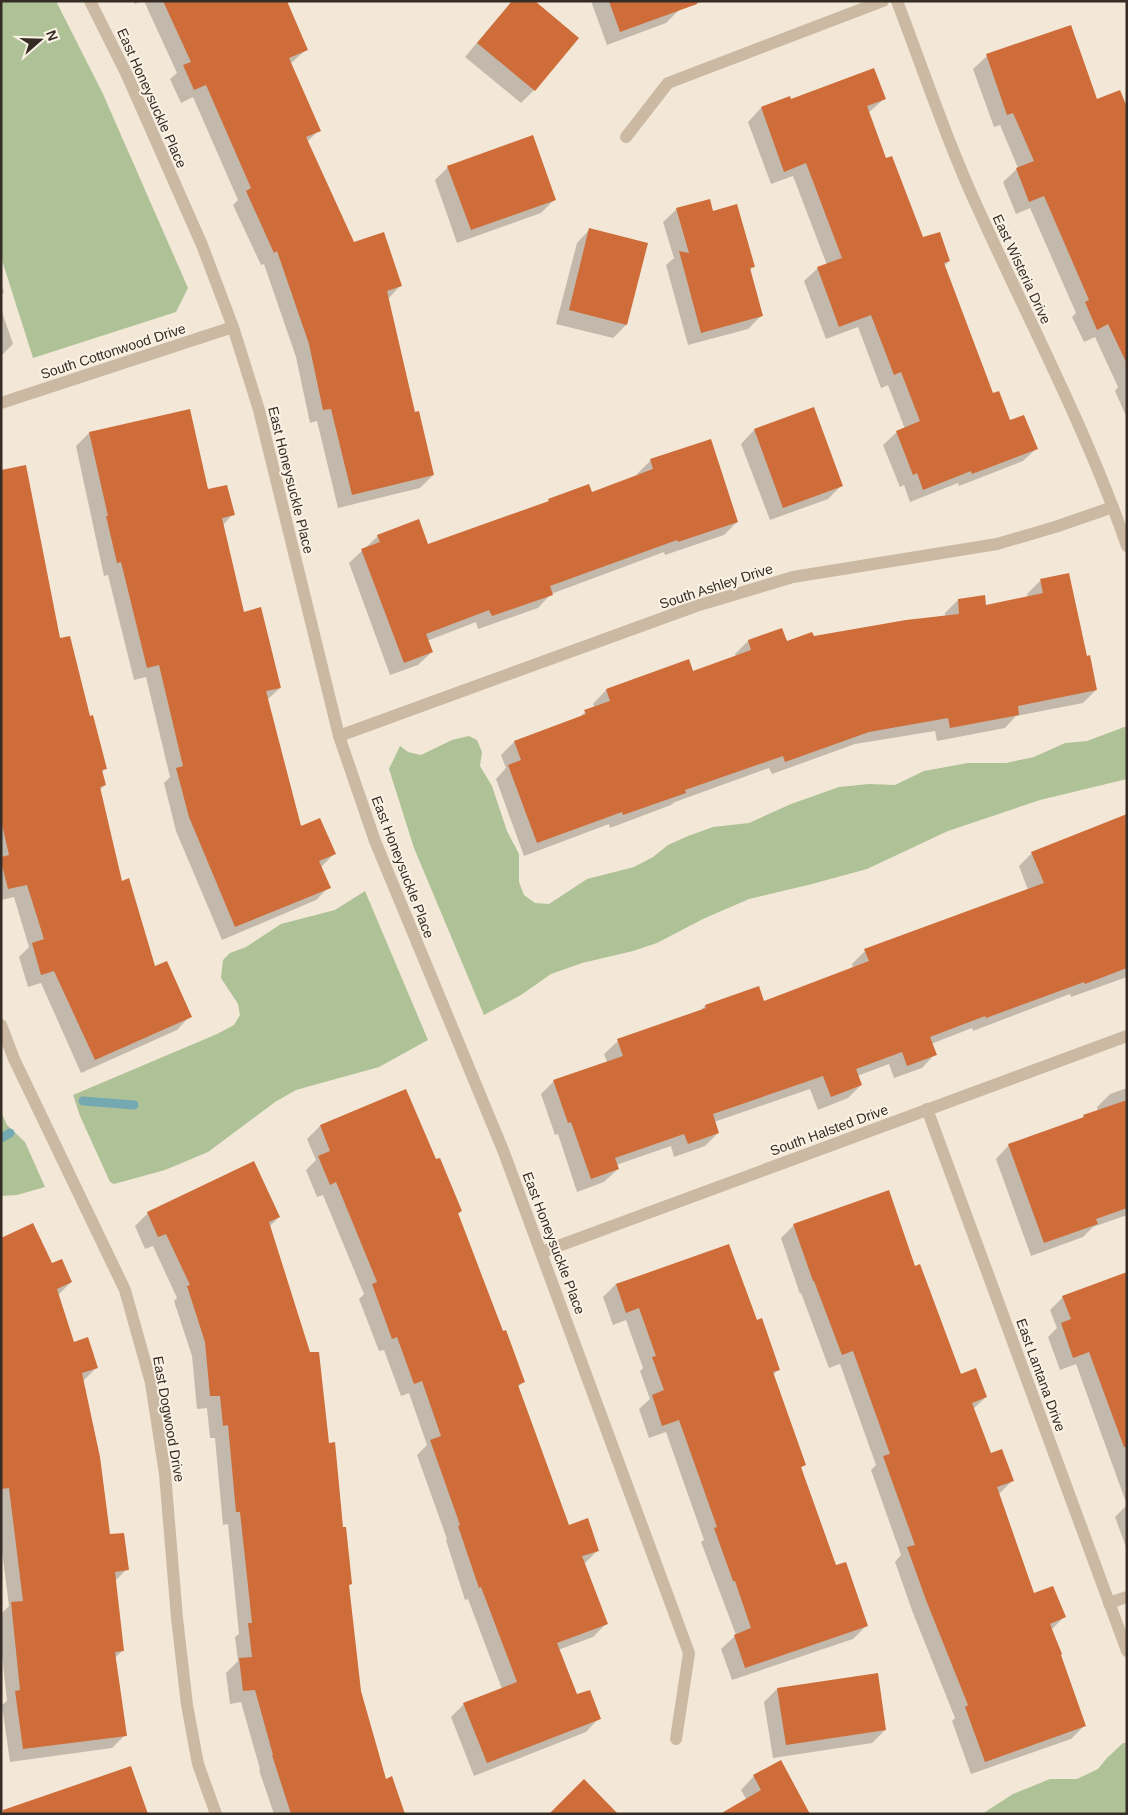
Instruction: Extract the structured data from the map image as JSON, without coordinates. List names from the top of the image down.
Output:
{
  "streets": {
    "street": [
      "East Honeysuckle Place",
      "East Wisteria Drive",
      "South Cottonwood Drive",
      "South Ashley Drive",
      "South Halsted Drive",
      "East Lantana Drive",
      "East Dogwood Drive"
    ]
  },
  "crossings": [
    ["East Honeysuckle Place", "South Cottonwood Drive"],
    ["East Honeysuckle Place", "South Ashley Drive"],
    ["East Honeysuckle Place", "South Halsted Drive"],
    ["East Wisteria Drive", "South Ashley Drive"],
    ["South Halsted Drive", "East Lantana Drive"]
  ],
  "north": "right"
}
